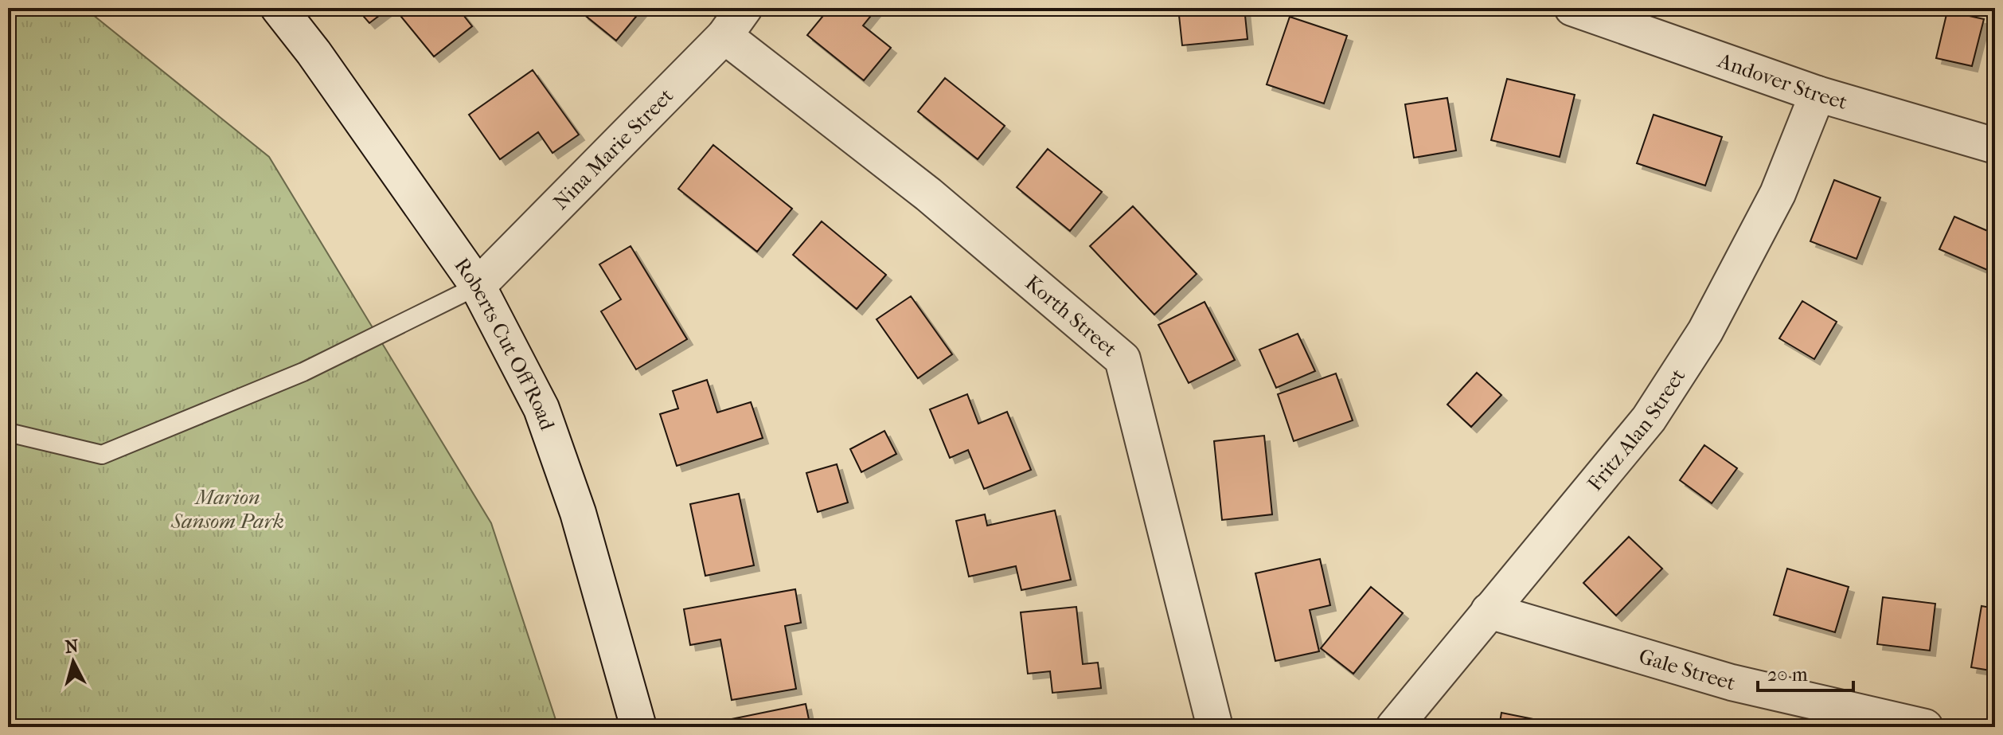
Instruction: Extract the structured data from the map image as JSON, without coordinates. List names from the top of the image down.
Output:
{
  "streets": {
    "street": [
      "Andover Street",
      "Nina Marie Street",
      "Korth Street",
      "Roberts Cut Off Road",
      "Fritz Alan Street",
      "Gale Street"
    ]
  },
  "crossings": [
    ["Andover Street", "Fritz Alan Street"],
    ["Nina Marie Street", "Korth Street"],
    ["Nina Marie Street", "Roberts Cut Off Road"],
    ["Fritz Alan Street", "Gale Street"]
  ],
  "parks": ["Marion Sansom Park"],
  "scale_bar": "20 m",
  "north": "top"
}
